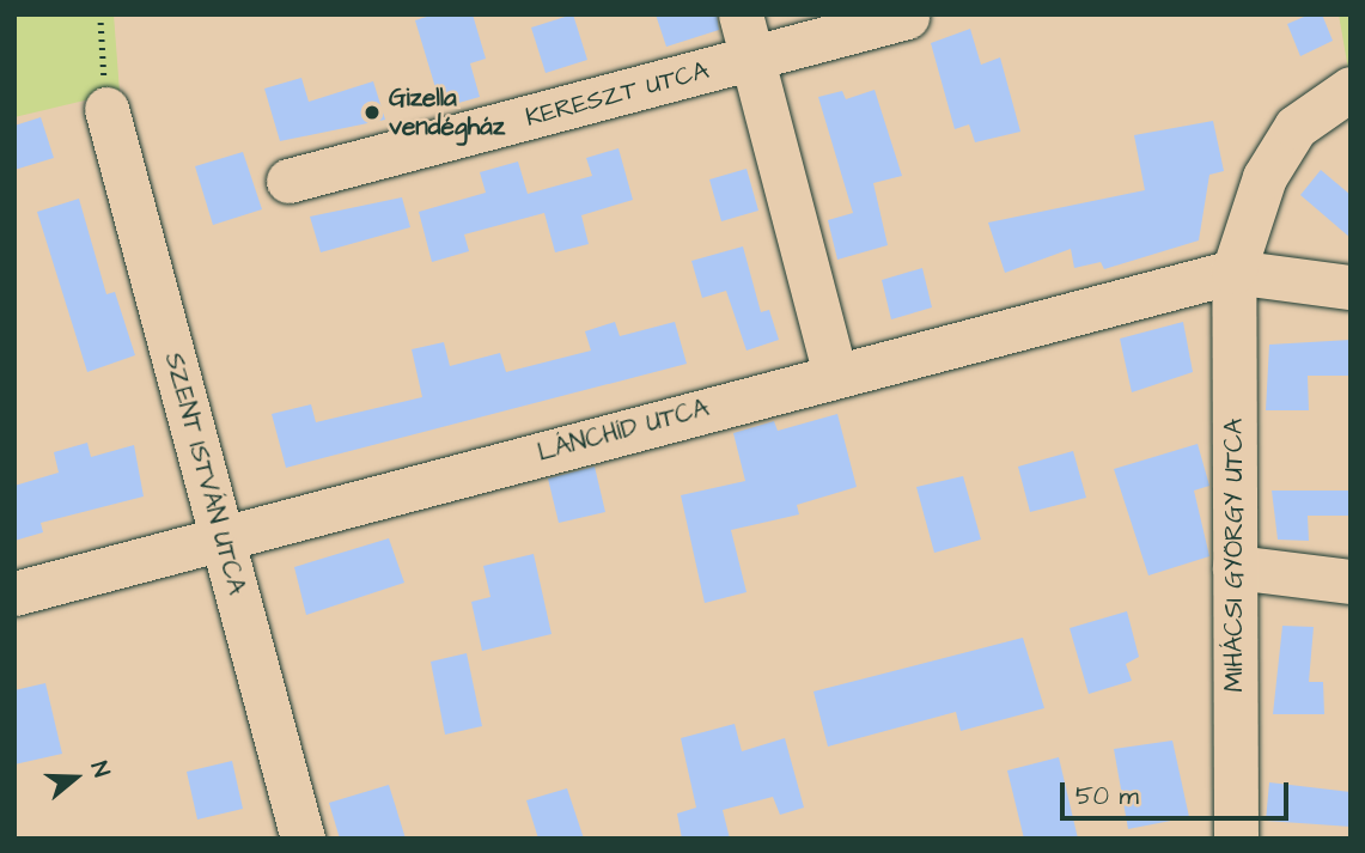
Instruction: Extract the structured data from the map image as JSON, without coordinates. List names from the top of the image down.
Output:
{
  "streets": {
    "street": [
      "KERESZT UTCA",
      "LÁNCHÍD UTCA",
      "SZENT ISTVÁN UTCA",
      "MIHÁCSI GYÖRGY UTCA"
    ]
  },
  "crossings": [
    ["LÁNCHÍD UTCA", "SZENT ISTVÁN UTCA"],
    ["LÁNCHÍD UTCA", "MIHÁCSI GYÖRGY UTCA"]
  ],
  "places": ["Gizella vendégház"],
  "scale_bar": "50 m",
  "north": "right"
}
